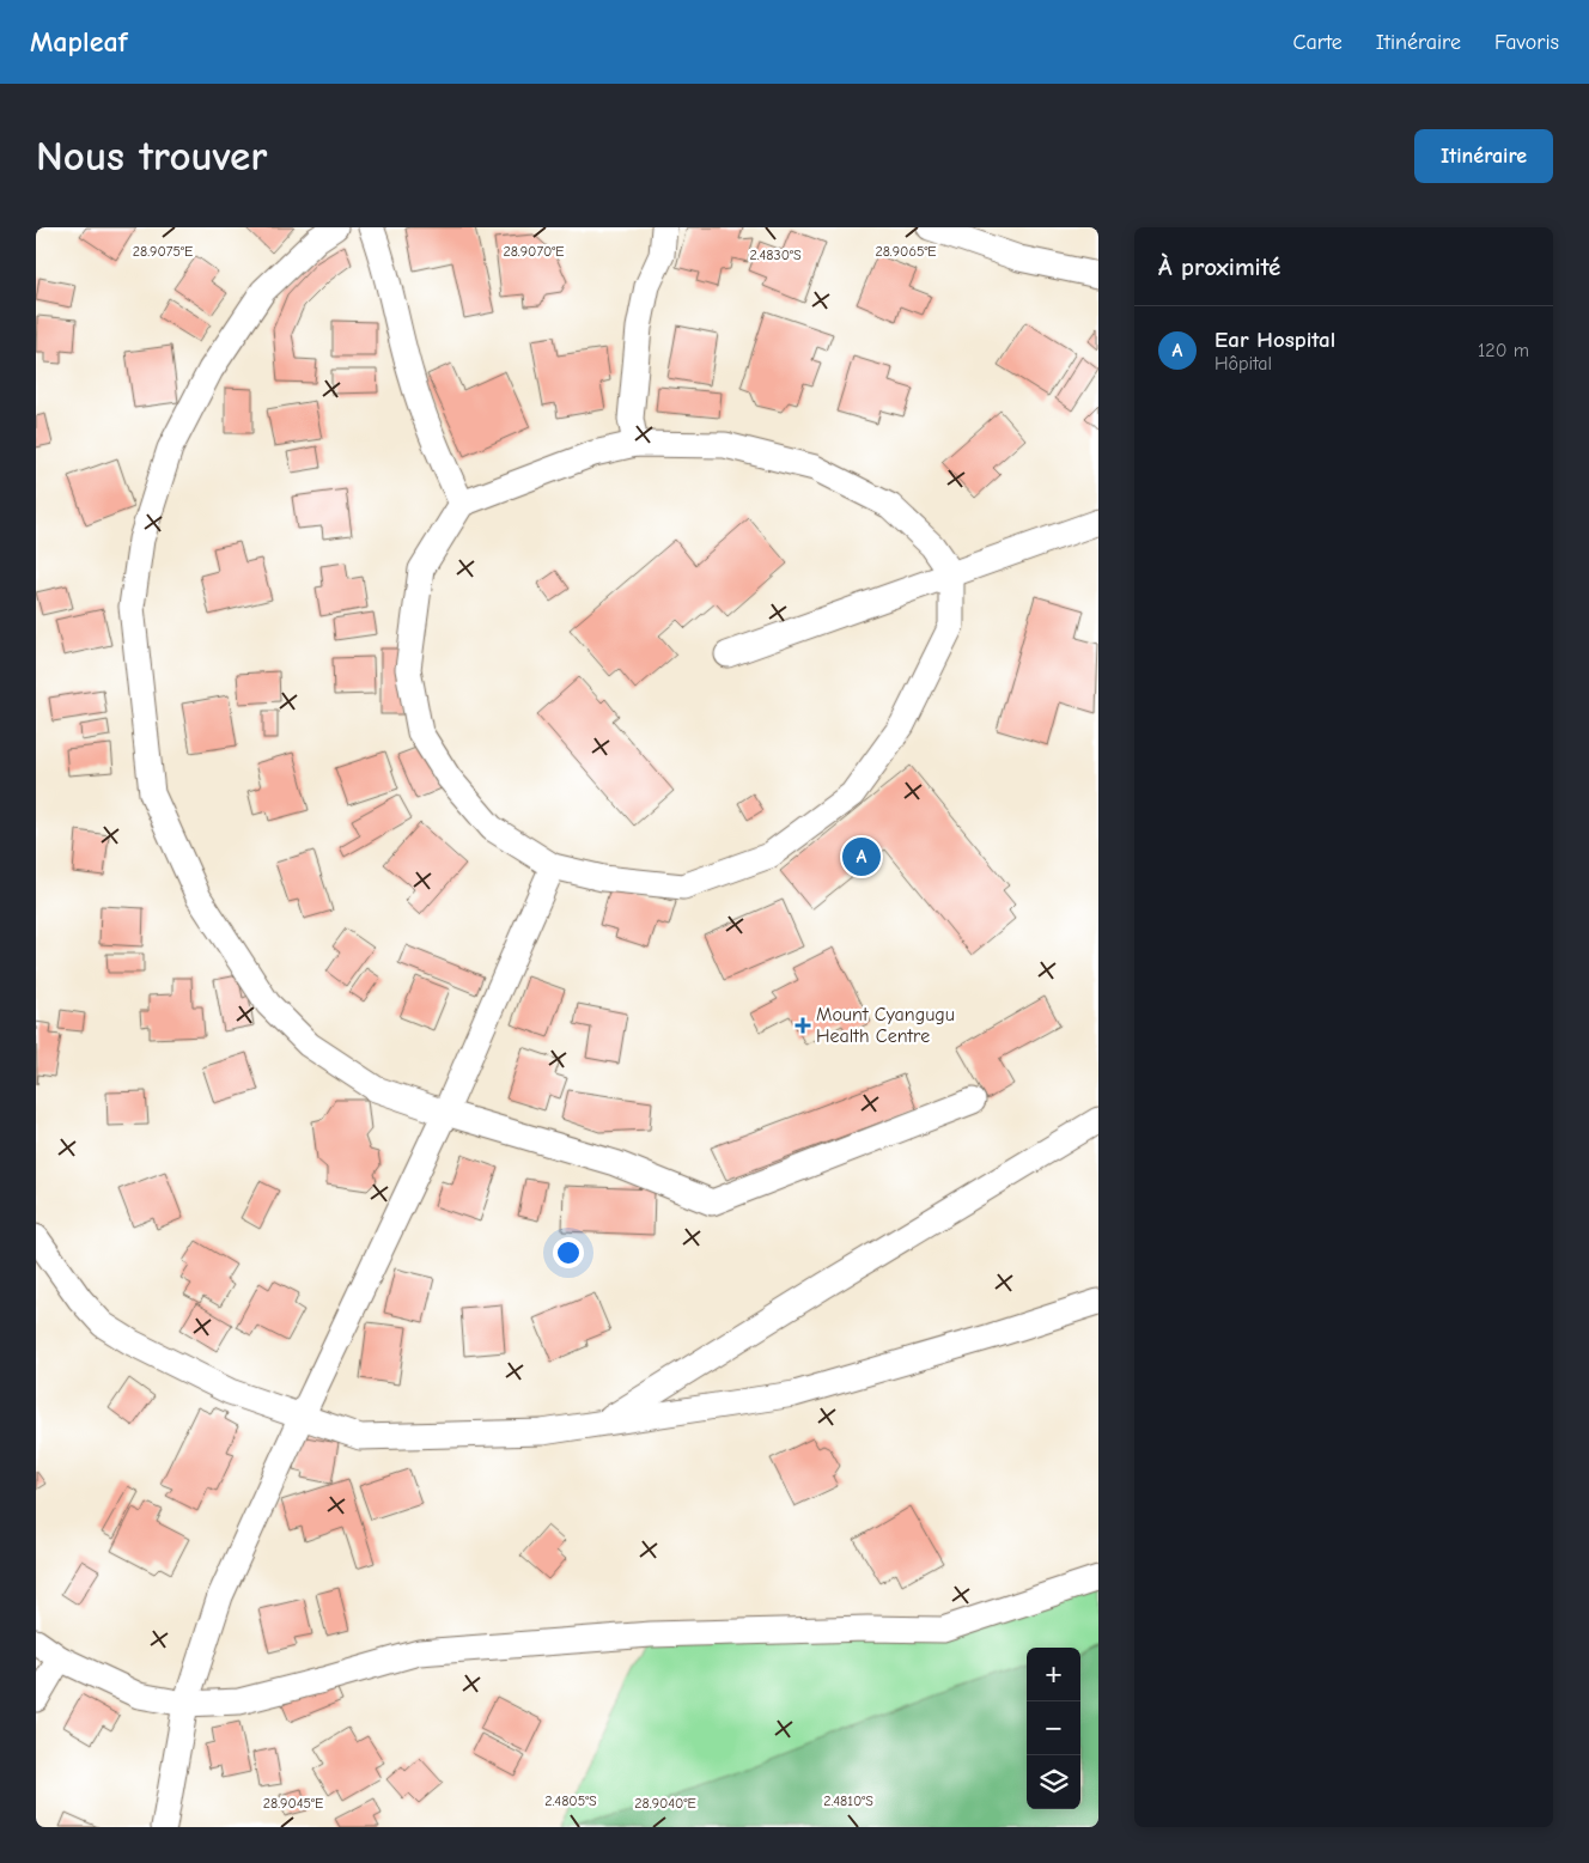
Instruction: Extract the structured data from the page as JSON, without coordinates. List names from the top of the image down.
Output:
{
  "places": {
    "health": ["Mount Cyangugu Health Centre"]
  },
  "page": {
    "header": "Mapleaf",
    "nav": ["Carte", "Itinéraire", "Favoris"],
    "buttons": "Itinéraire",
    "title": "Nous trouver",
    "heading": "À proximité",
    "list": [
      {
        "mark": "A",
        "name": "Ear Hospital",
        "note": "Hôpital",
        "value": "120 m"
      }
    ],
    "pins": "A",
    "map_buttons": ["+", "−"]
  },
  "coordinates": [
    "28.9075°E",
    "28.9070°E",
    "28.9065°E",
    "2.4830°S",
    "2.4805°S",
    "2.4810°S",
    "28.9045°E",
    "28.9040°E"
  ]
}
